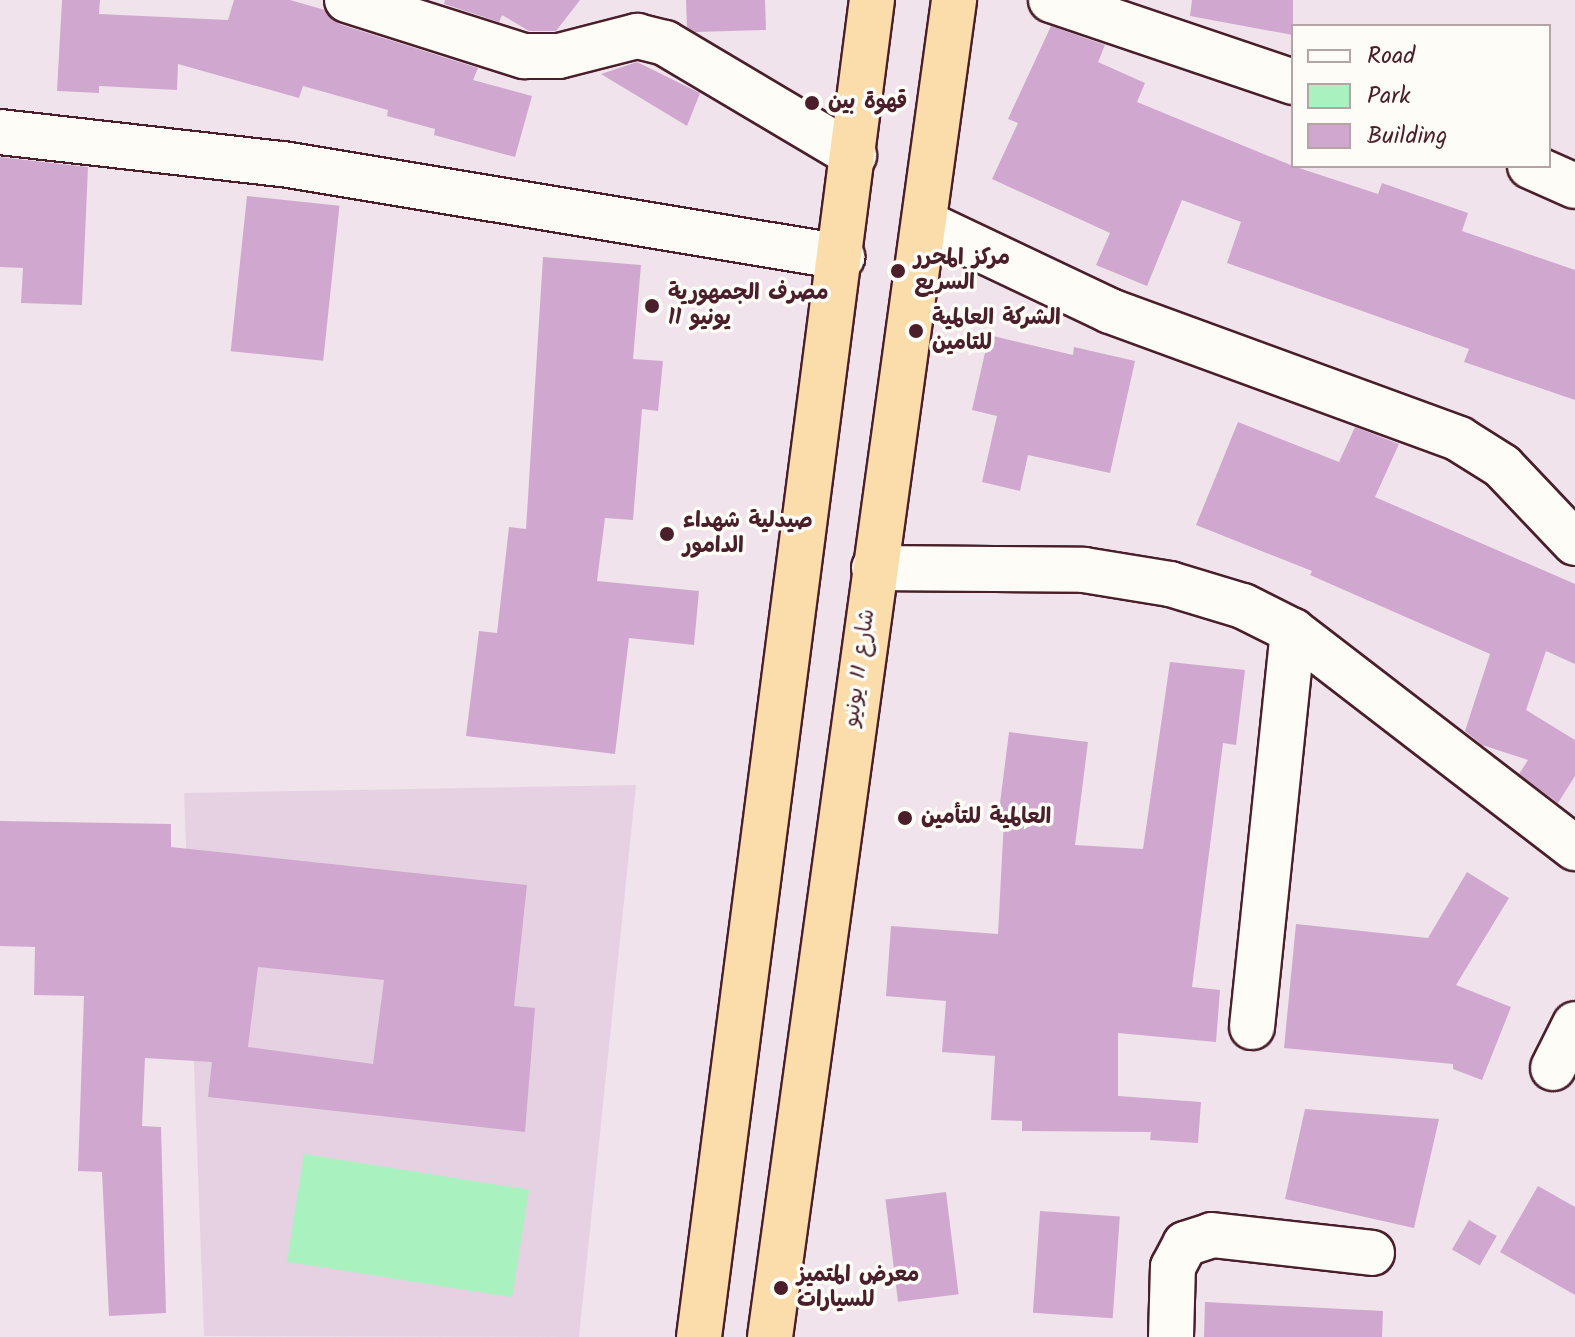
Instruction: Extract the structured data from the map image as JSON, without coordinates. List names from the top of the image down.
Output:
{
  "streets": {
    "highway": ["شارع 11 يونيو"]
  },
  "places": [
    "قهوة بين",
    "مركز المحرر السريع",
    "مصرف الجمهورية 11 يونيو",
    "الشركة العالمية للتامين",
    "صيدلية شهداء الدامور",
    "العالمية للتأمين",
    "معرض المتميز للسيارات"
  ],
  "legend": ["Road", "Park", "Building"]
}
